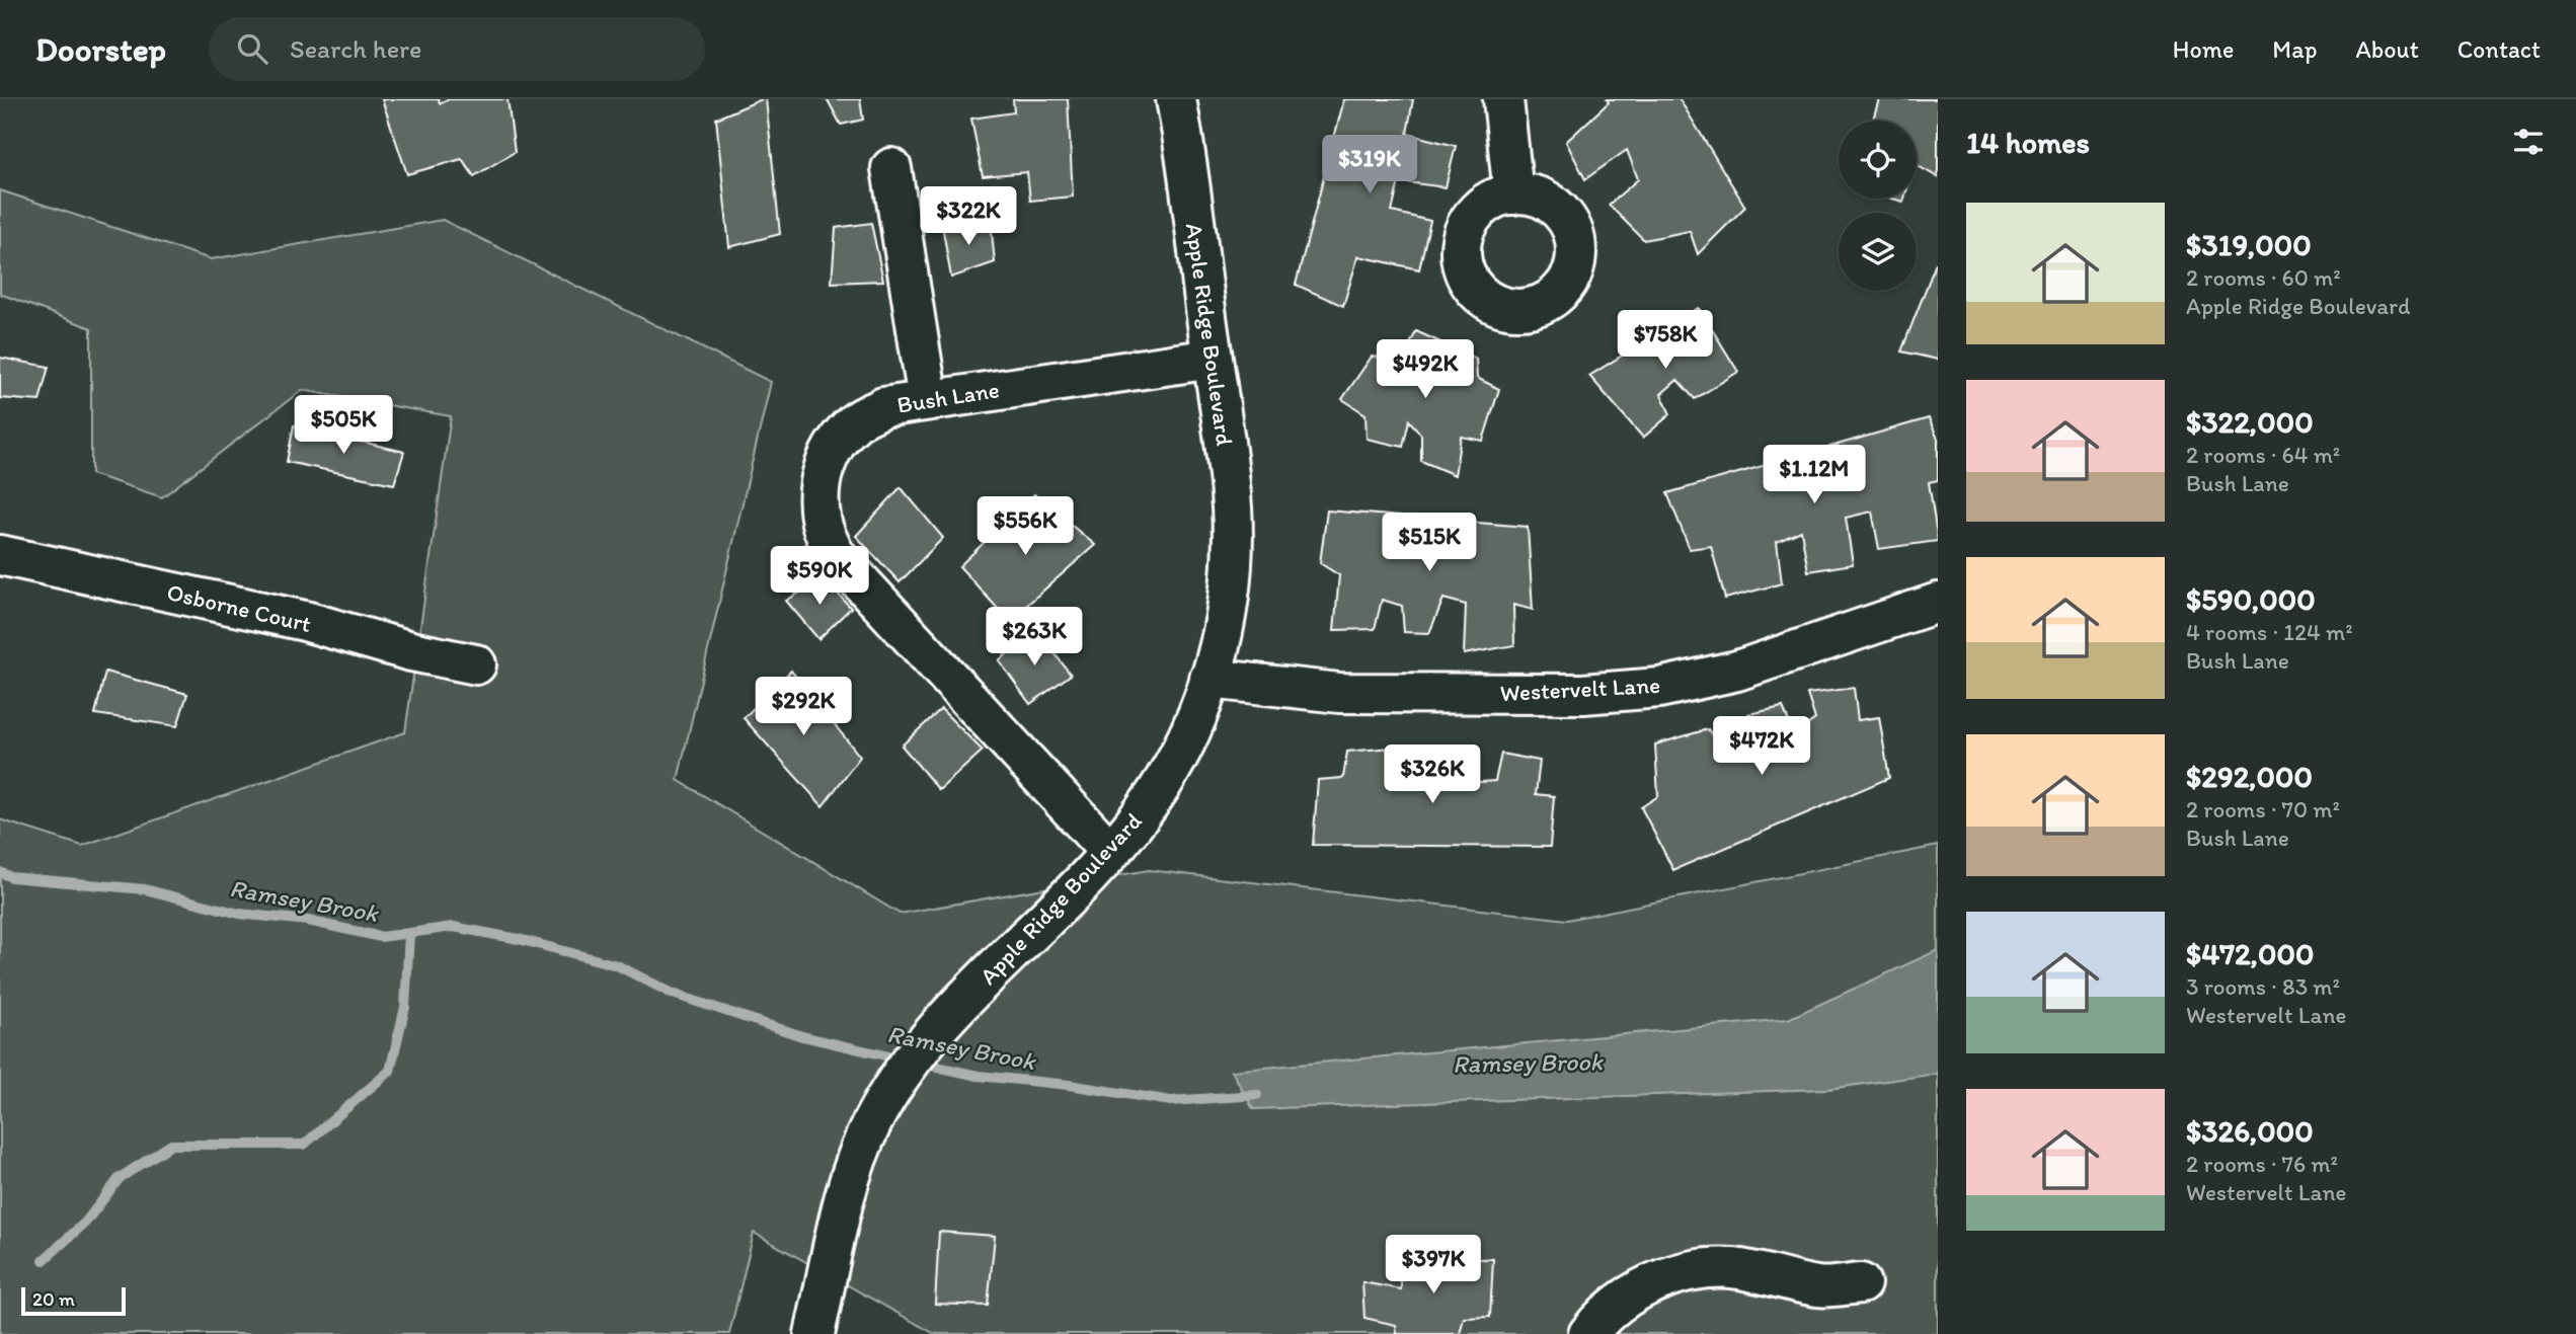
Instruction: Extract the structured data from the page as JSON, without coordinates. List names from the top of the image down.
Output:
{
  "streets": {
    "street": [
      "Apple Ridge Boulevard",
      "Bush Lane",
      "Osborne Court",
      "Westervelt Lane"
    ]
  },
  "crossings": [
    ["Apple Ridge Boulevard", "Bush Lane"],
    ["Apple Ridge Boulevard", "Westervelt Lane"]
  ],
  "water": ["Ramsey Brook"],
  "scale_bar": "20 m",
  "page": {
    "header": "Doorstep",
    "search": "Search here",
    "nav": [
      "Home",
      "Map",
      "About",
      "Contact"
    ],
    "heading": "14 homes",
    "price": [
      "$319K",
      "$322K",
      "$758K",
      "$492K",
      "$505K",
      "$1.12M",
      "$556K",
      "$515K",
      "$590K",
      "$263K",
      "$292K",
      "$472K",
      "$326K",
      "$397K"
    ],
    "list": [
      {
        "name": "$319,000",
        "note": "2 rooms · 60 m² · Apple Ridge Boulevard"
      },
      {
        "name": "$322,000",
        "note": "2 rooms · 64 m² · Bush Lane"
      },
      {
        "name": "$590,000",
        "note": "4 rooms · 124 m² · Bush Lane"
      },
      {
        "name": "$292,000",
        "note": "2 rooms · 70 m² · Bush Lane"
      },
      {
        "name": "$472,000",
        "note": "3 rooms · 83 m² · Westervelt Lane"
      },
      {
        "name": "$326,000",
        "note": "2 rooms · 76 m² · Westervelt Lane"
      }
    ],
    "scale": "20 m"
  }
}
